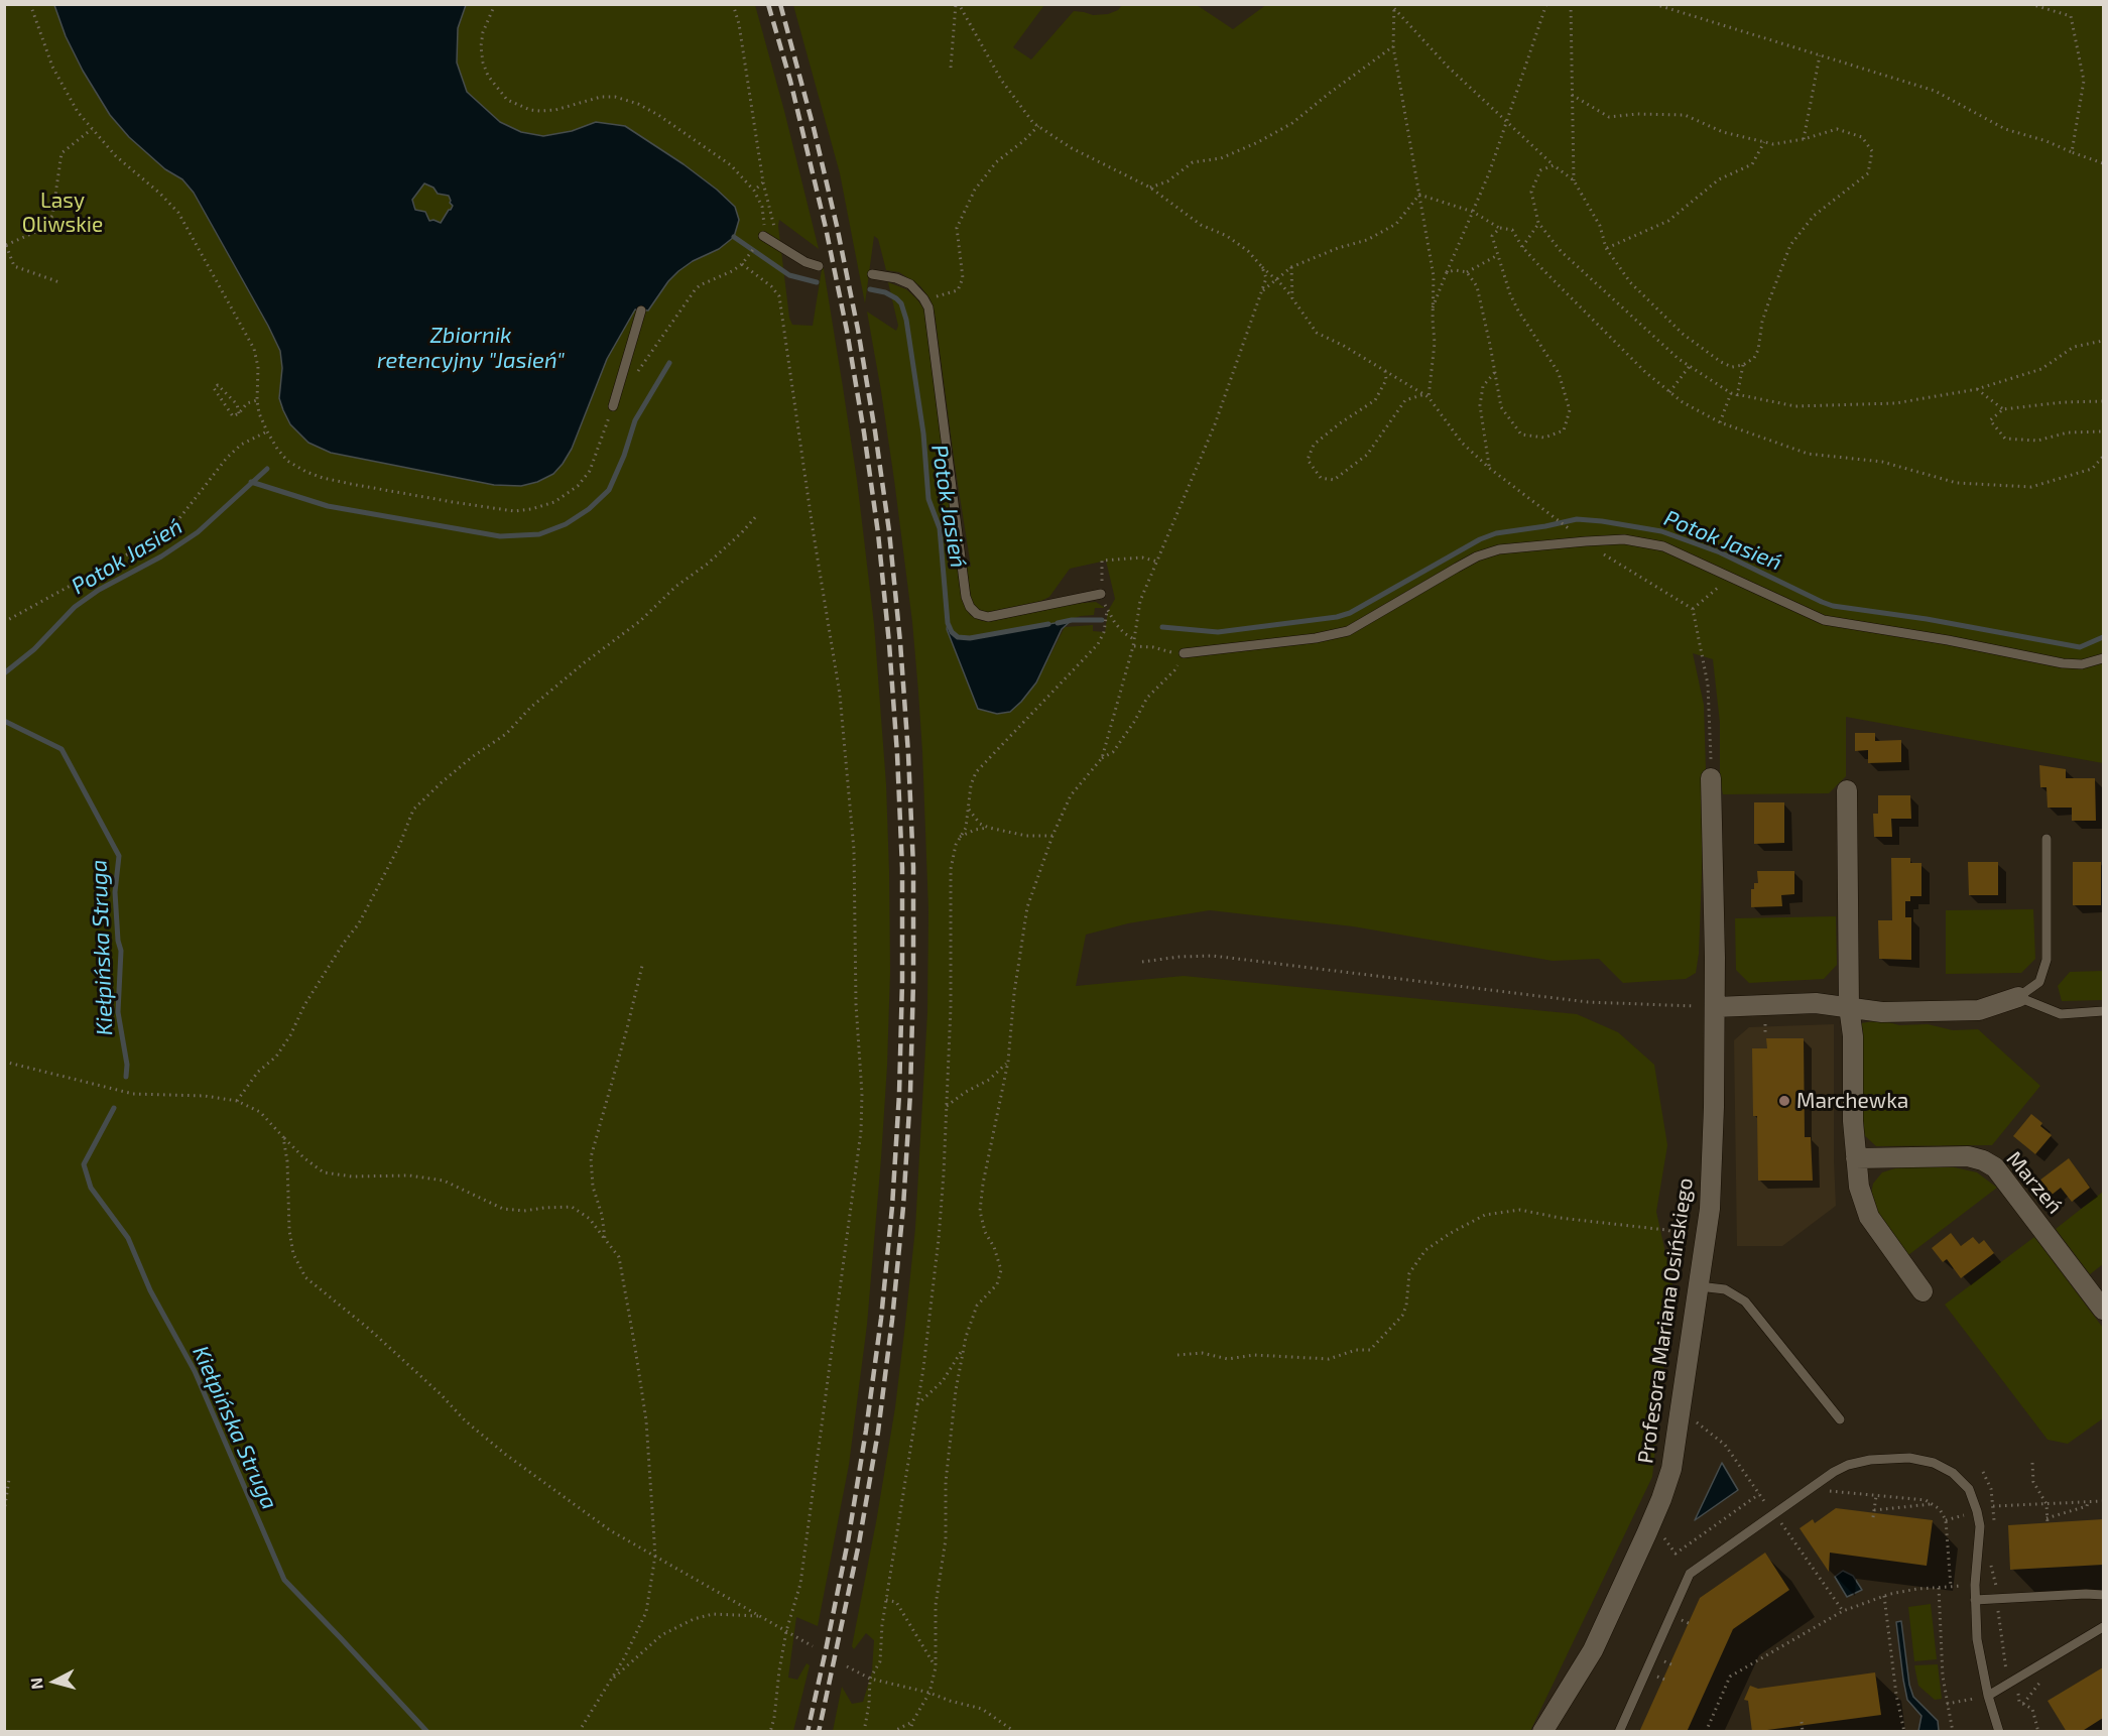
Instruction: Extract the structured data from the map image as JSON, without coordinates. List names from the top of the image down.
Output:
{
  "streets": {
    "street": ["Marzeń", "Profesora Mariana Osińskiego"]
  },
  "water": ["Zbiornik retencyjny \"Jasień\"", "Potok Jasień", "Kiełpińska Struga"],
  "parks": ["Lasy Oliwskie"],
  "places": ["Marchewka"],
  "north": "left"
}
